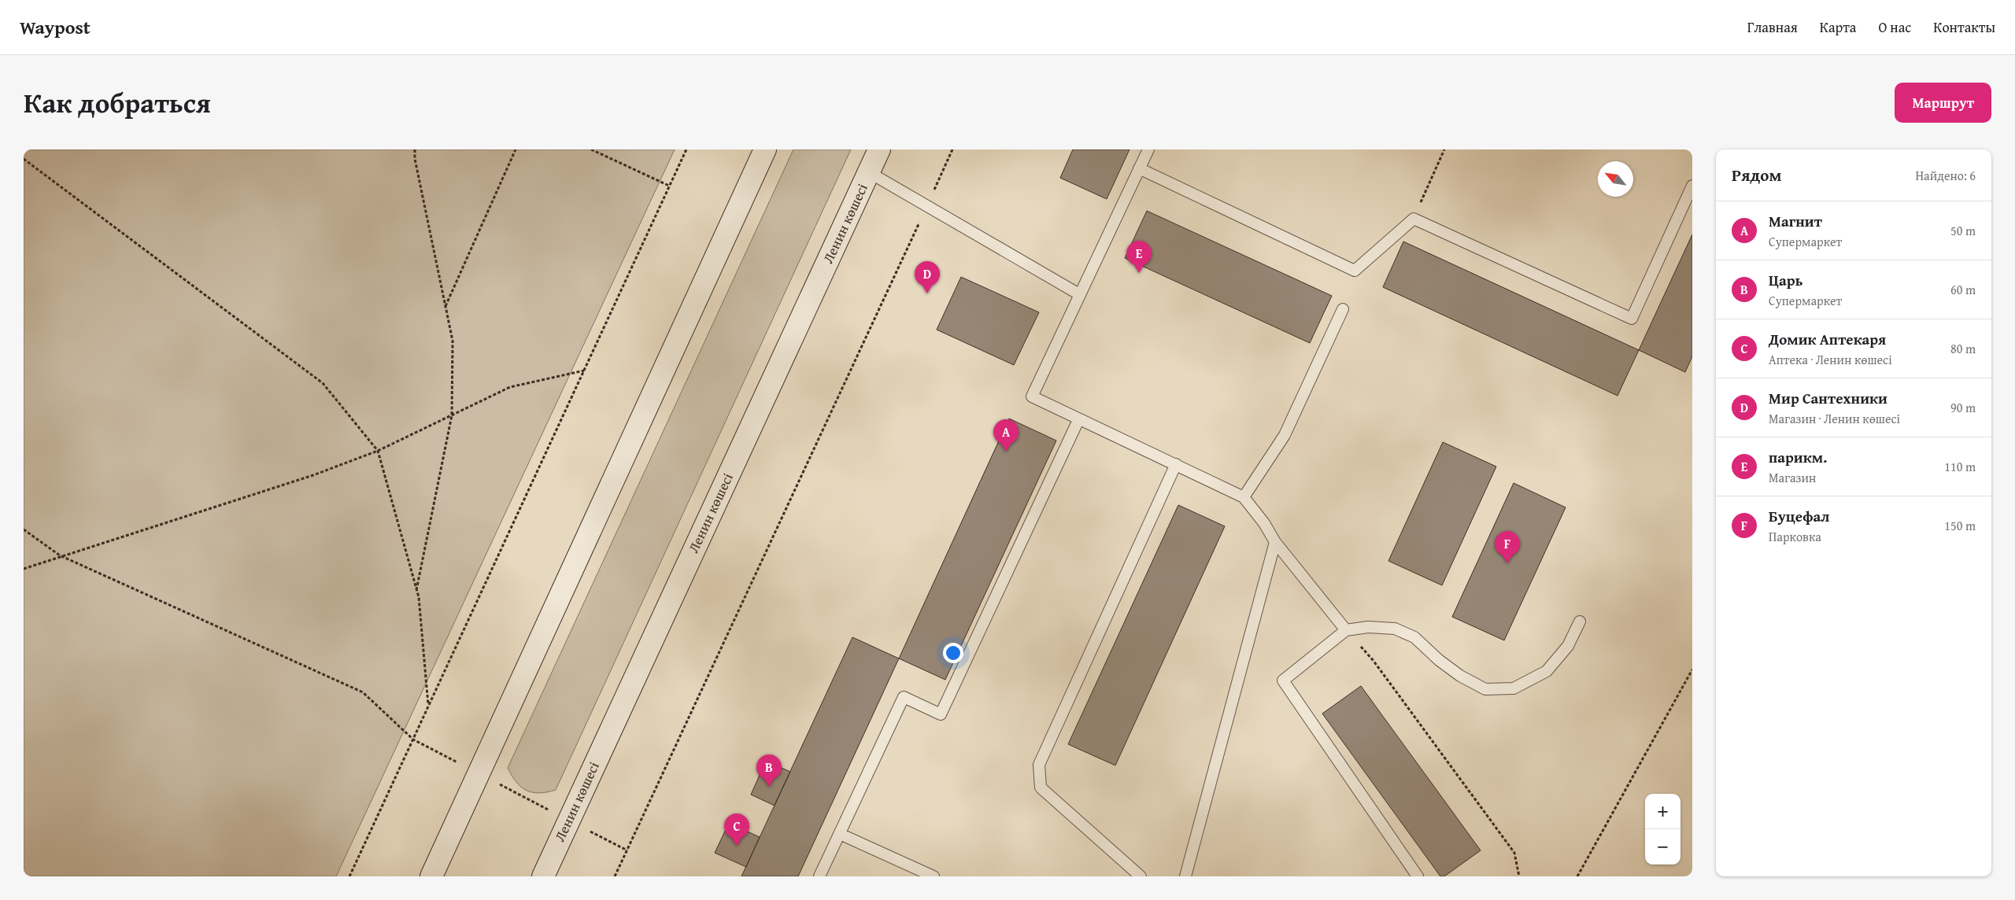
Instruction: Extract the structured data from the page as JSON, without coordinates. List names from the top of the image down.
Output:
{
  "streets": {
    "main road": ["Ленин көшесі"]
  },
  "north": "top left",
  "page": {
    "header": "Waypost",
    "nav": [
      "Главная",
      "Карта",
      "О нас",
      "Контакты"
    ],
    "title": "Как добраться",
    "buttons": "Маршрут",
    "heading": ["Рядом", "Найдено: 6"],
    "list": [
      {
        "mark": "A",
        "name": "Магнит",
        "note": "Супермаркет",
        "value": "50 m"
      },
      {
        "mark": "B",
        "name": "Царь",
        "note": "Супермаркет",
        "value": "60 m"
      },
      {
        "mark": "C",
        "name": "Домик Аптекаря",
        "note": "Аптека · Ленин көшесі",
        "value": "80 m"
      },
      {
        "mark": "D",
        "name": "Мир Сантехники",
        "note": "Магазин · Ленин көшесі",
        "value": "90 m"
      },
      {
        "mark": "E",
        "name": "парикм.",
        "note": "Магазин",
        "value": "110 m"
      },
      {
        "mark": "F",
        "name": "Буцефал",
        "note": "Парковка",
        "value": "150 m"
      }
    ],
    "pins": [
      "E",
      "D",
      "A",
      "F",
      "B",
      "C"
    ],
    "map_buttons": ["+", "−"]
  }
}
